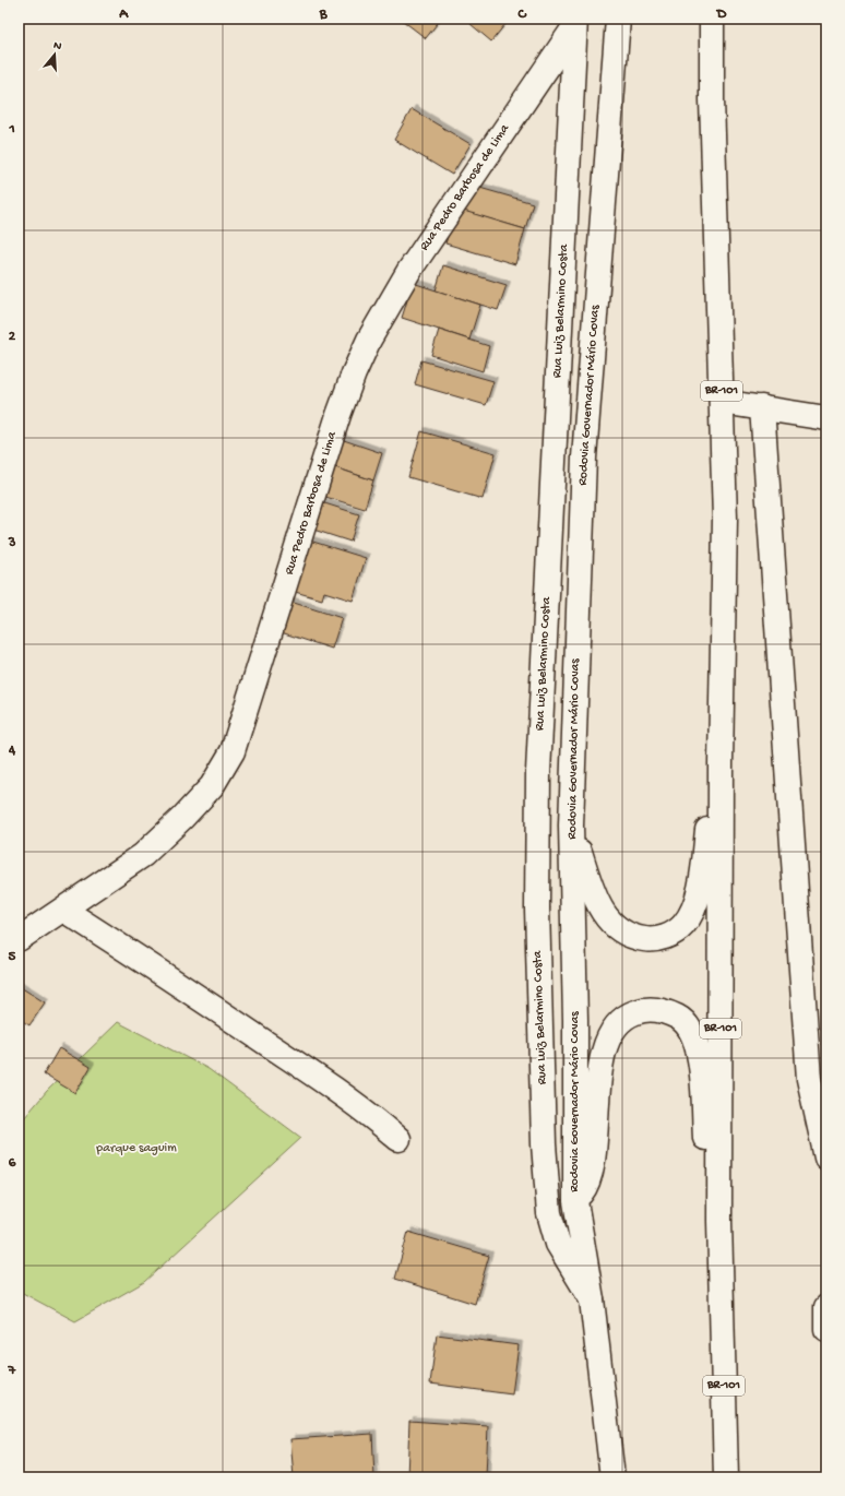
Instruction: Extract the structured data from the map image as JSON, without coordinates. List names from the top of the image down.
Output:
{
  "streets": {
    "main road": [
      "Rua Pedro Barbosa de Lima",
      "Rua Luiz Belarmino Costa",
      "BR-101",
      "Rodovia Governador Mário Covas"
    ]
  },
  "crossings": [
    ["Rua Pedro Barbosa de Lima", "Rua Luiz Belarmino Costa"],
    ["Rua Luiz Belarmino Costa", "Rodovia Governador Mário Covas"]
  ],
  "parks": ["parque saguim"],
  "north": "top",
  "grid": {
    "columns": [
      "A",
      "B",
      "C",
      "D"
    ],
    "rows": [
      "1",
      "2",
      "3",
      "4",
      "5",
      "6",
      "7"
    ]
  }
}
